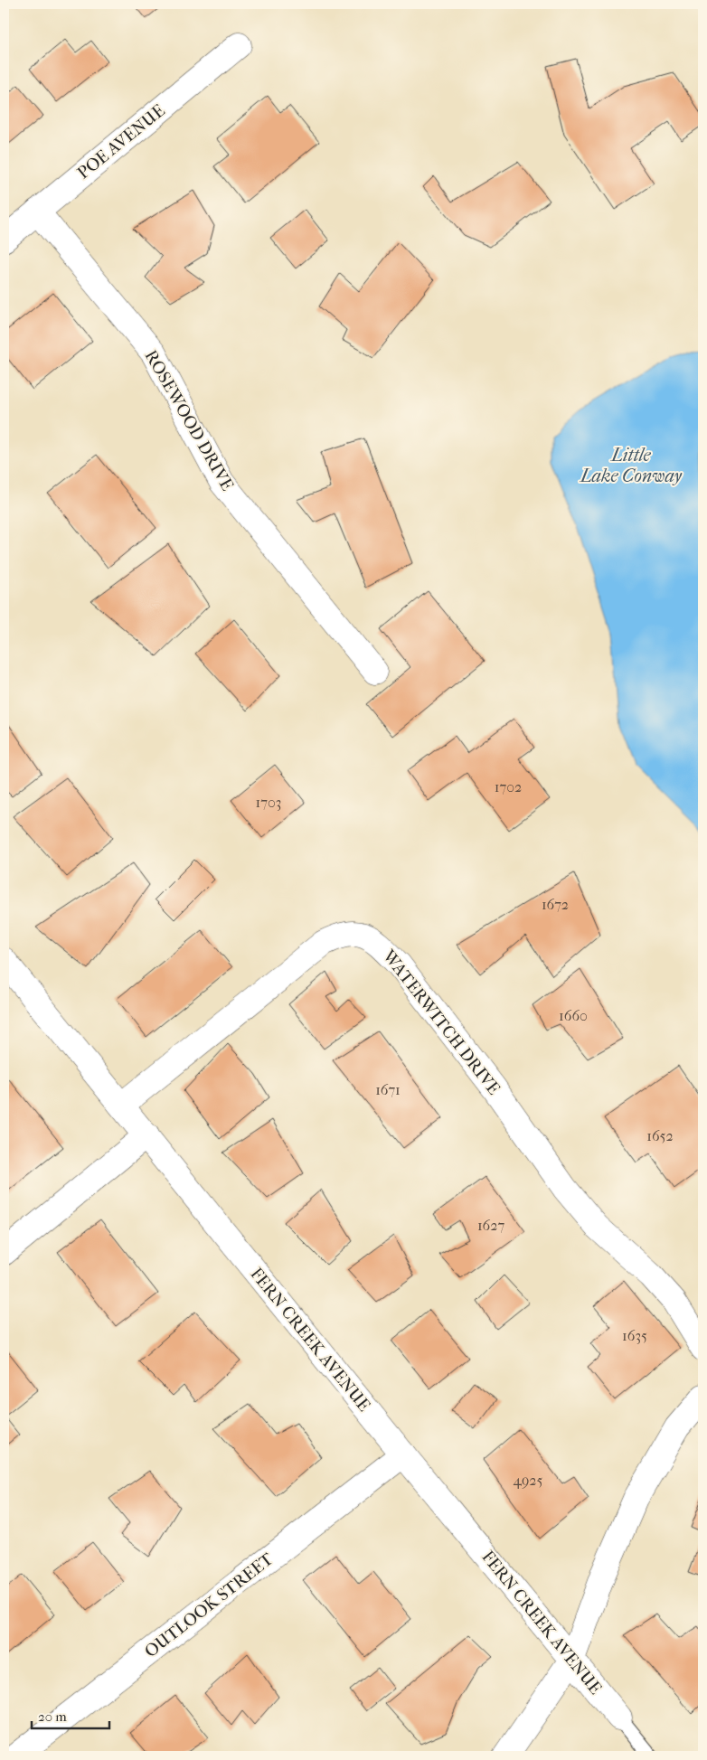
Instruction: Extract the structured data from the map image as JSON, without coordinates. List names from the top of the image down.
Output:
{
  "streets": {
    "street": [
      "POE AVENUE",
      "ROSEWOOD DRIVE",
      "WATERWITCH DRIVE",
      "FERN CREEK AVENUE",
      "OUTLOOK STREET"
    ]
  },
  "crossings": [
    ["POE AVENUE", "ROSEWOOD DRIVE"],
    ["WATERWITCH DRIVE", "FERN CREEK AVENUE"],
    ["FERN CREEK AVENUE", "OUTLOOK STREET"]
  ],
  "water": ["Little Lake Conway"],
  "house_numbers": [
    "1702",
    "1703",
    "1672",
    "1660",
    "1671",
    "1652",
    "1627",
    "1635",
    "4925"
  ],
  "scale_bar": "20 m"
}
